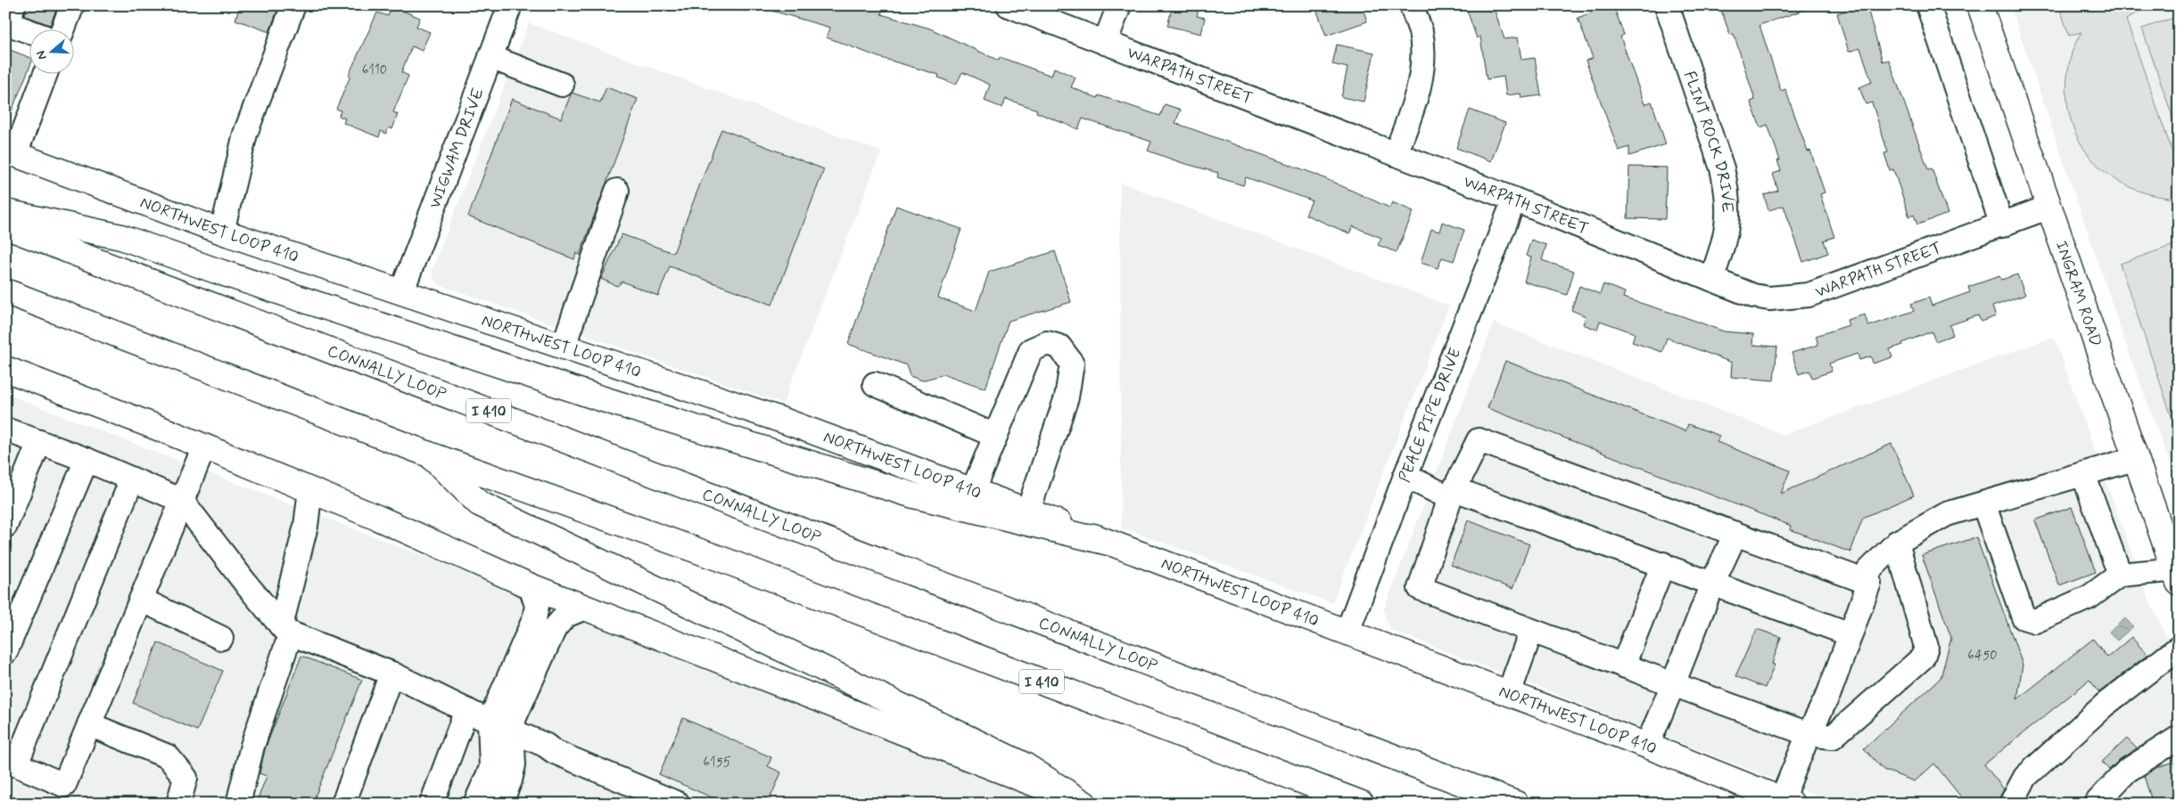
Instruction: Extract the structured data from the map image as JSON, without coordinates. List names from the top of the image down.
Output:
{
  "streets": {
    "main road": [
      "NORTHWEST LOOP 410",
      "INGRAM ROAD",
      "CONNALLY LOOP",
      "I 410"
    ],
    "street": [
      "WARPATH STREET",
      "FLINT ROCK DRIVE",
      "WIGWAM DRIVE",
      "PEACE PIPE DRIVE"
    ]
  },
  "crossings": [
    ["WARPATH STREET", "FLINT ROCK DRIVE"],
    ["WARPATH STREET", "INGRAM ROAD"],
    ["WARPATH STREET", "PEACE PIPE DRIVE"],
    ["WIGWAM DRIVE", "NORTHWEST LOOP 410"],
    ["NORTHWEST LOOP 410", "PEACE PIPE DRIVE"]
  ],
  "house_numbers": ["6110", "6450", "6155"],
  "north": "left"
}
